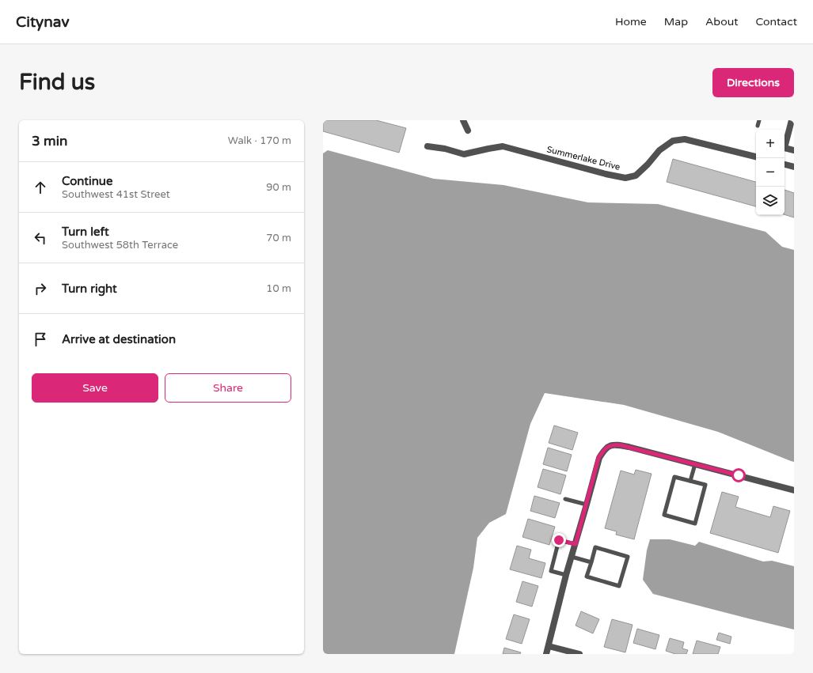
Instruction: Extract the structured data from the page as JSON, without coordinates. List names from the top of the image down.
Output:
{
  "streets": {
    "street": ["Summerlake Drive"]
  },
  "page": {
    "header": "Citynav",
    "nav": [
      "Home",
      "Map",
      "About",
      "Contact"
    ],
    "buttons": [
      "Directions",
      ["Save", "Share"]
    ],
    "title": "Find us",
    "heading": ["3 min", "Walk · 170 m"],
    "map_buttons": ["+", "−"],
    "list": [
      ["Continue", "Southwest 41st Street", "90 m"],
      ["Turn left", "Southwest 58th Terrace", "70 m"],
      ["Turn right", "10 m"],
      "Arrive at destination"
    ]
  }
}
